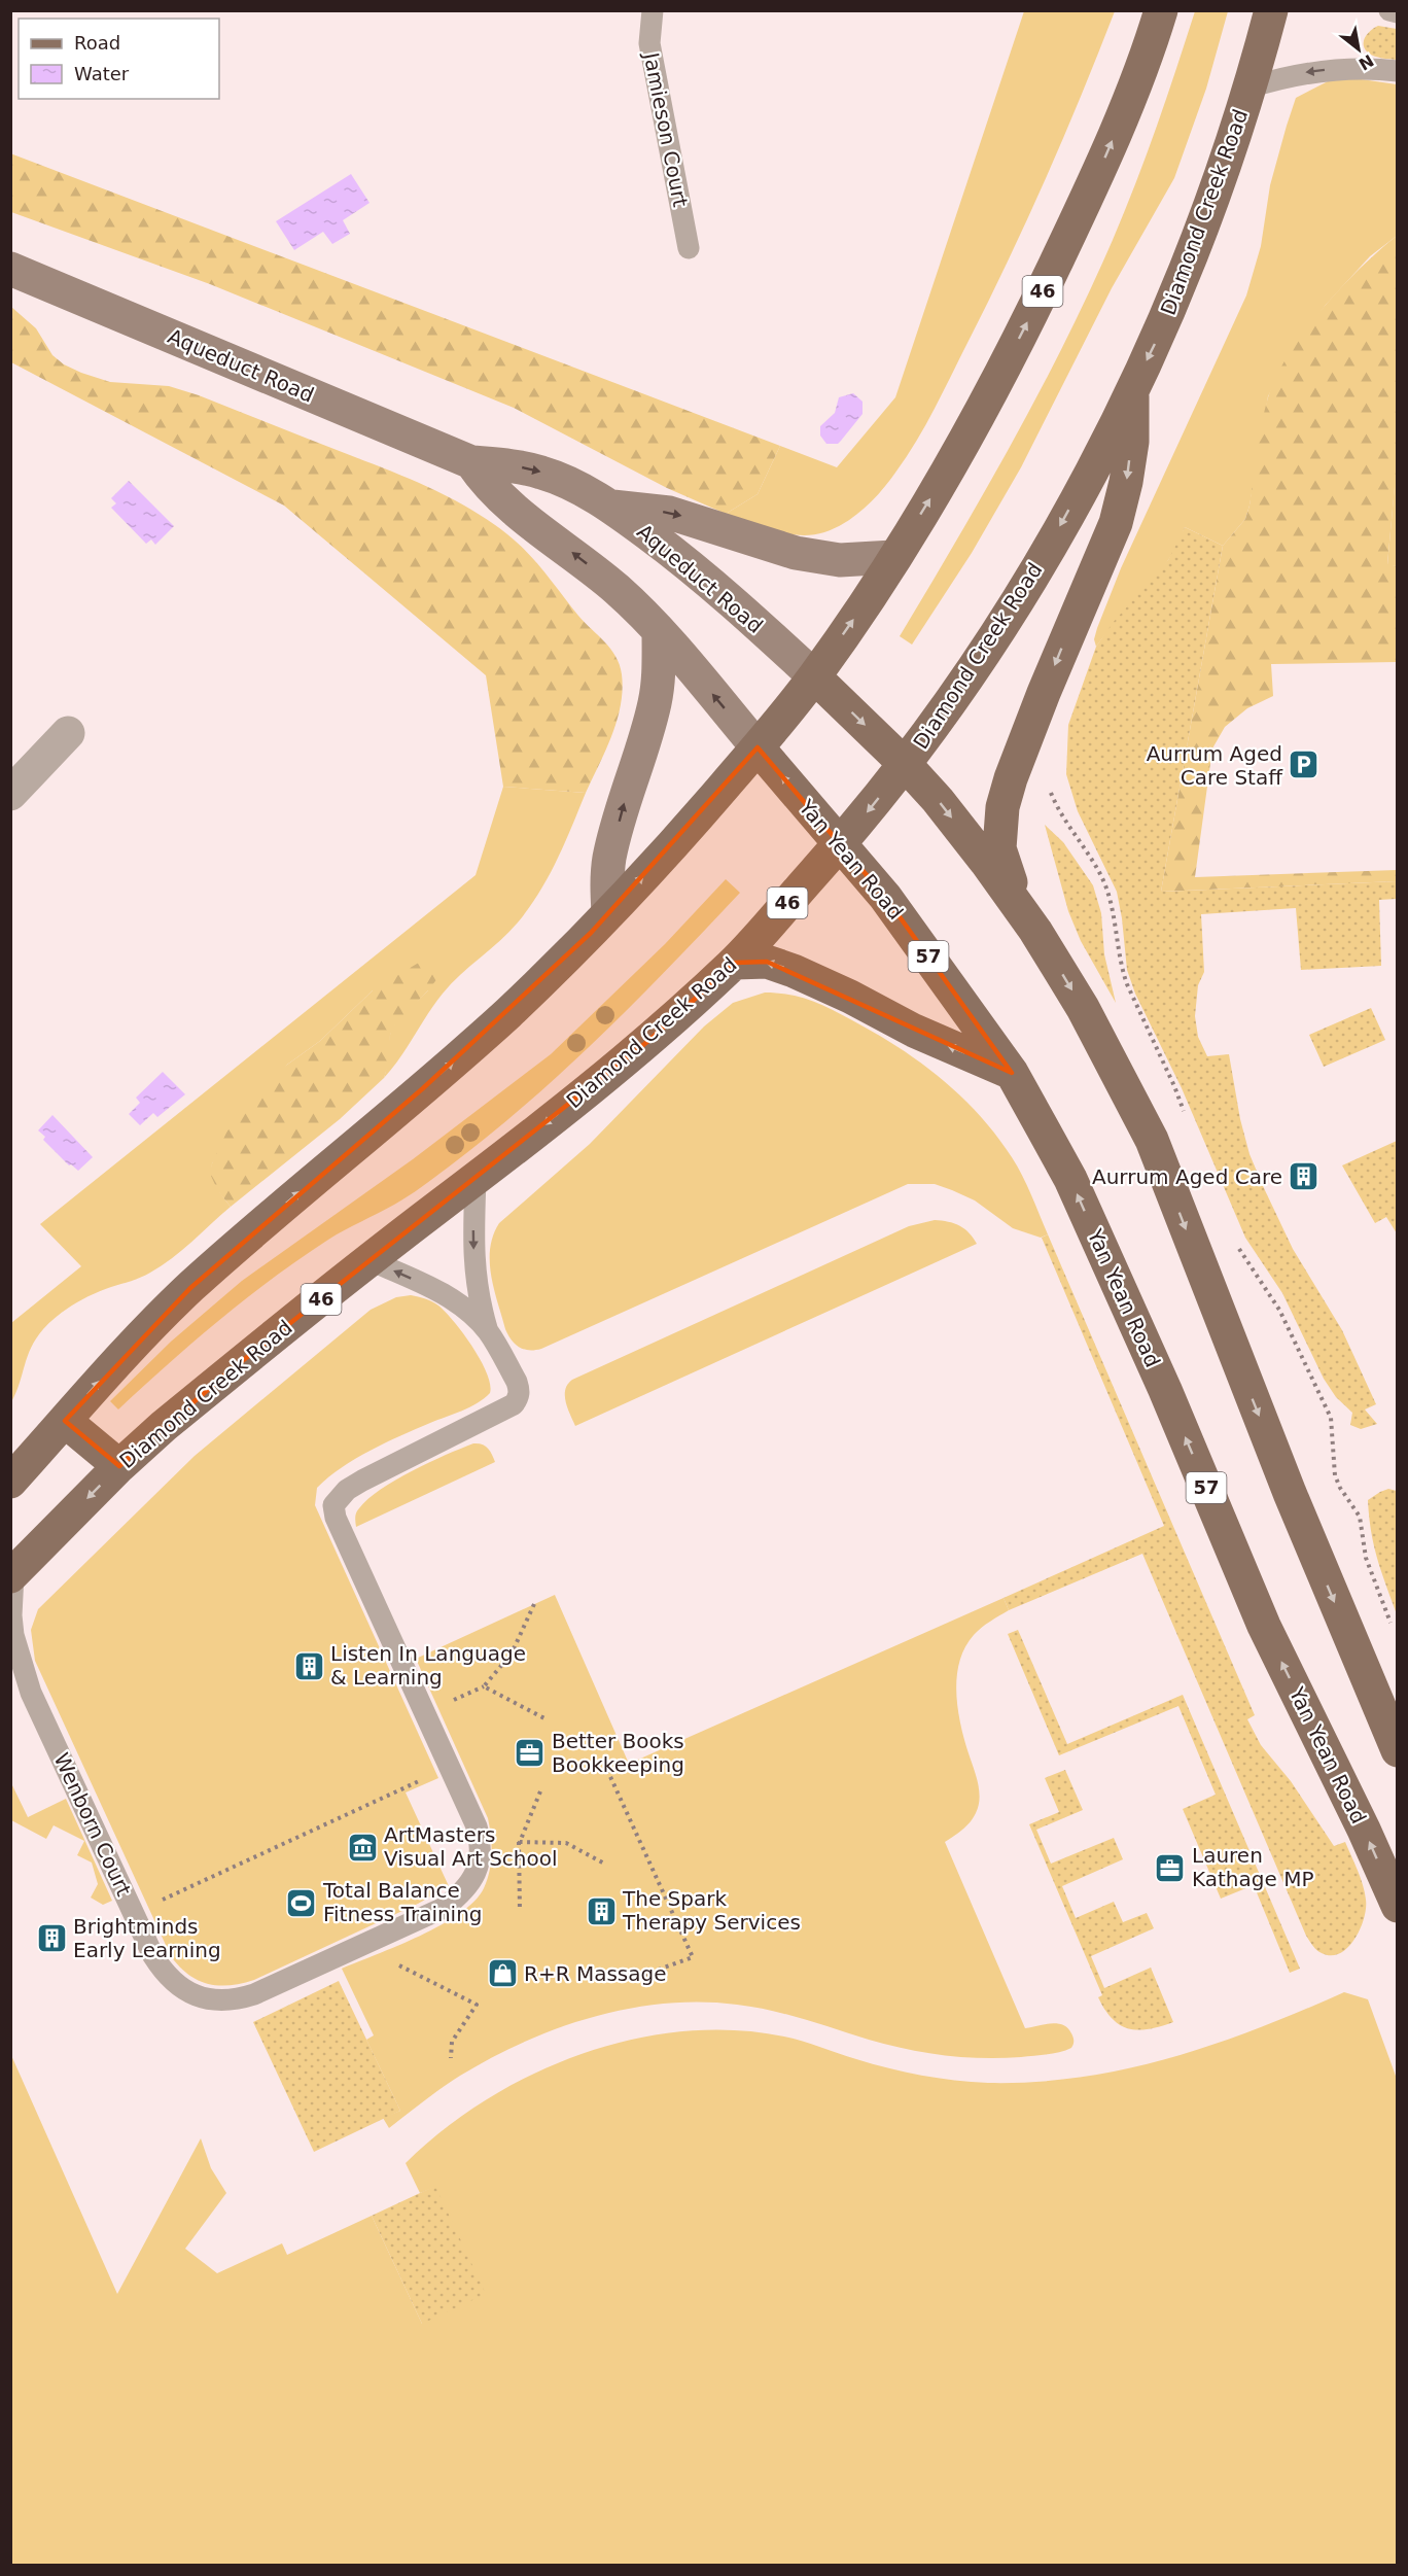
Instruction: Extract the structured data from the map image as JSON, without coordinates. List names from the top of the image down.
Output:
{
  "streets": {
    "main road": [
      "Diamond Creek Road",
      "46",
      "Aqueduct Road",
      "Yan Yean Road",
      "57"
    ],
    "lane": ["Jamieson Court", "Wenborn Court"]
  },
  "crossings": [
    ["Diamond Creek Road", "Yan Yean Road"],
    ["Diamond Creek Road", "Wenborn Court"],
    ["46", "Aqueduct Road"],
    ["46", "Yan Yean Road"]
  ],
  "places": {
    "parking": ["Aurrum Aged Care Staff"],
    "building": [
      "Aurrum Aged Care",
      "Listen In Language & Learning",
      "The Spark Therapy Services",
      "Brightminds Early Learning"
    ],
    "office": ["Better Books Bookkeeping", "Lauren Kathage MP"],
    "museum": ["ArtMasters Visual Art School"],
    "sports": ["Total Balance Fitness Training"],
    "shop": ["R+R Massage"]
  },
  "legend": ["Road", "Water"],
  "north": "bottom right"
}
